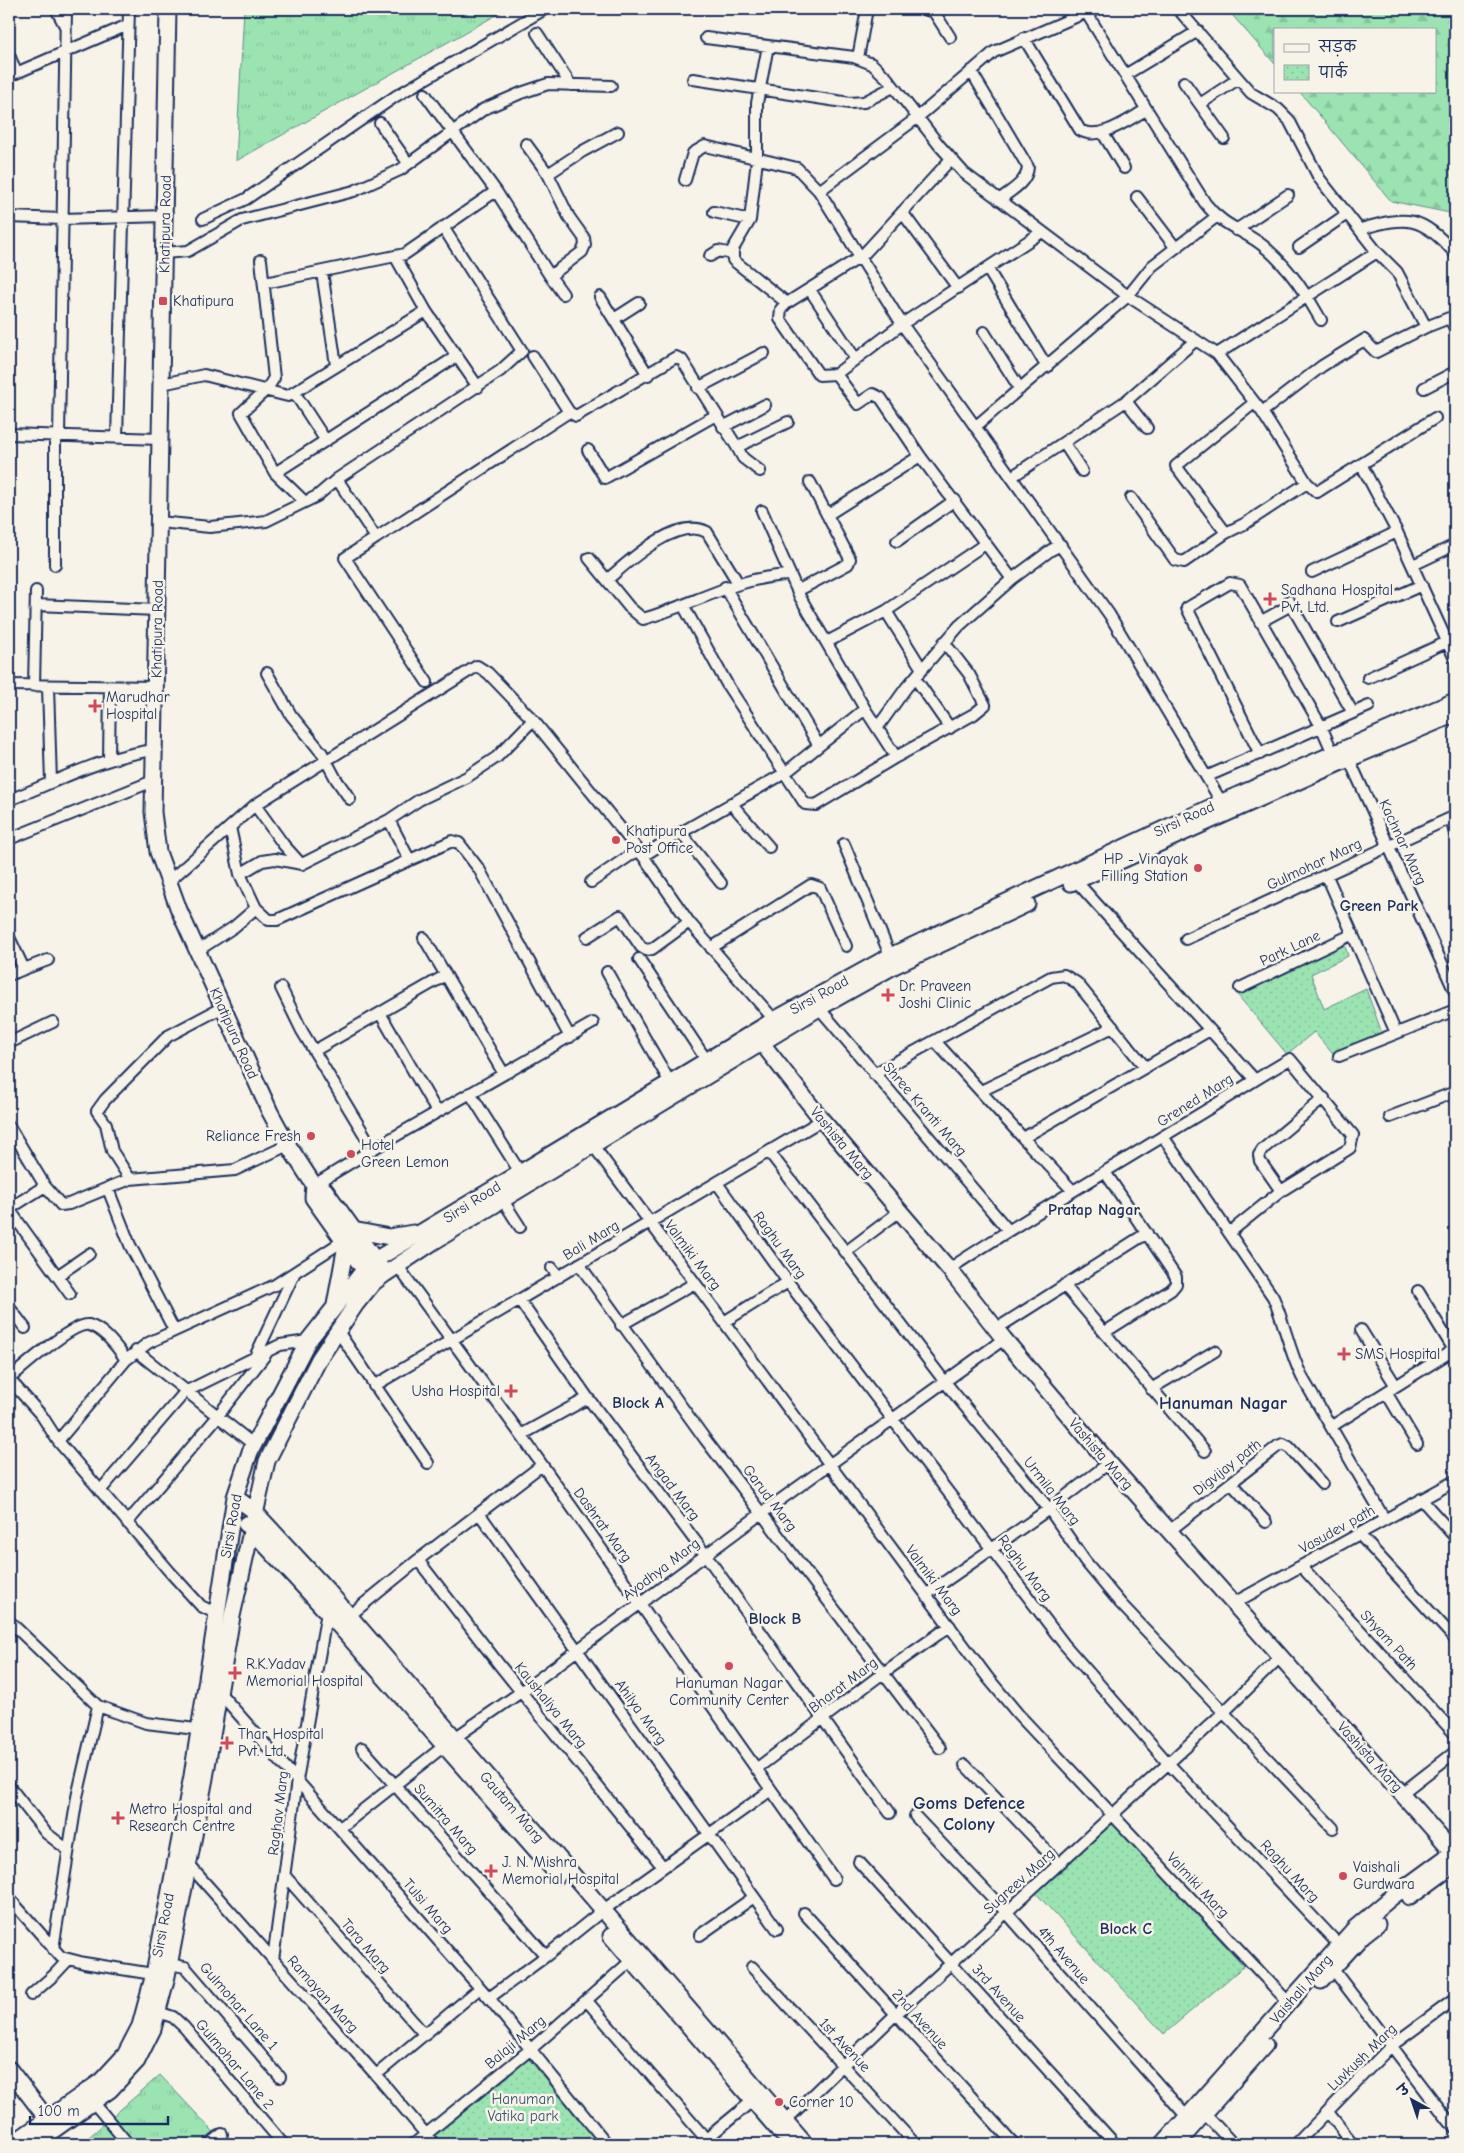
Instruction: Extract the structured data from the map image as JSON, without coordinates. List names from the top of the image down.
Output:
{
  "streets": {
    "street": [
      "Khatipura Road",
      "Sirsi Road",
      "Kachnar Marg",
      "Gulmohar Marg",
      "Park Lane",
      "Grened Marg",
      "Shree Kranti Marg",
      "Vashista Marg",
      "Bali Marg",
      "Raghu Marg",
      "Valmiki Marg",
      "Digvijay path",
      "Angad Marg",
      "Urmila Marg",
      "Garud Marg",
      "Dashrat Marg",
      "Vasudev path",
      "Ayodhya Marg",
      "Shyam Path",
      "Bharat Marg",
      "Kaushaliya Marg",
      "Ahilya Marg",
      "Gautam Marg",
      "Raghav Marg",
      "Sumitra Marg",
      "Sugreev Marg",
      "Tulsi Marg",
      "Tara Marg",
      "4th Avenue",
      "Vaishali Marg",
      "3rd Avenue",
      "Ramayan Marg",
      "Gulmohar Lane 1",
      "2nd Avenue",
      "Balaji Marg",
      "1st Avenue",
      "Luvkush Marg",
      "Gulmohar Lane 2"
    ]
  },
  "crossings": [
    ["Khatipura Road", "Sirsi Road"],
    ["Khatipura Road", "Dashrat Marg"],
    ["Sirsi Road", "Kachnar Marg"],
    ["Sirsi Road", "Grened Marg"],
    ["Sirsi Road", "Shree Kranti Marg"],
    ["Sirsi Road", "Vashista Marg"],
    ["Sirsi Road", "Valmiki Marg"],
    ["Sirsi Road", "Dashrat Marg"],
    ["Sirsi Road", "Gautam Marg"],
    ["Sirsi Road", "Tulsi Marg"],
    ["Sirsi Road", "Ramayan Marg"],
    ["Sirsi Road", "Gulmohar Lane 1"],
    ["Sirsi Road", "Gulmohar Lane 2"],
    ["Kachnar Marg", "Gulmohar Marg"],
    ["Grened Marg", "Shree Kranti Marg"],
    ["Grened Marg", "Vashista Marg"],
    ["Vashista Marg", "Bali Marg"],
    ["Vashista Marg", "Digvijay path"],
    ["Vashista Marg", "Vasudev path"],
    ["Vashista Marg", "Ayodhya Marg"],
    ["Vashista Marg", "Sugreev Marg"],
    ["Vashista Marg", "Vaishali Marg"],
    ["Bali Marg", "Raghu Marg"],
    ["Bali Marg", "Valmiki Marg"],
    ["Bali Marg", "Angad Marg"],
    ["Bali Marg", "Urmila Marg"],
    ["Bali Marg", "Garud Marg"],
    ["Bali Marg", "Dashrat Marg"],
    ["Raghu Marg", "Ayodhya Marg"],
    ["Raghu Marg", "Sugreev Marg"],
    ["Raghu Marg", "Vaishali Marg"],
    ["Valmiki Marg", "Ayodhya Marg"],
    ["Valmiki Marg", "Bharat Marg"],
    ["Valmiki Marg", "Sugreev Marg"],
    ["Valmiki Marg", "Vaishali Marg"],
    ["Angad Marg", "Ayodhya Marg"],
    ["Angad Marg", "Bharat Marg"],
    ["Urmila Marg", "Ayodhya Marg"],
    ["Urmila Marg", "Sugreev Marg"],
    ["Garud Marg", "Ayodhya Marg"],
    ["Garud Marg", "Bharat Marg"],
    ["Dashrat Marg", "Ayodhya Marg"],
    ["Dashrat Marg", "Bharat Marg"],
    ["Vasudev path", "Shyam Path"],
    ["Ayodhya Marg", "Kaushaliya Marg"],
    ["Ayodhya Marg", "Ahilya Marg"],
    ["Ayodhya Marg", "Gautam Marg"],
    ["Ayodhya Marg", "Sumitra Marg"],
    ["Ayodhya Marg", "Tulsi Marg"],
    ["Gautam Marg", "Raghav Marg"],
    ["Gautam Marg", "Sugreev Marg"],
    ["Gautam Marg", "Balaji Marg"],
    ["Raghav Marg", "Tulsi Marg"],
    ["Raghav Marg", "Tara Marg"],
    ["Raghav Marg", "Ramayan Marg"],
    ["Sugreev Marg", "4th Avenue"],
    ["Sugreev Marg", "3rd Avenue"],
    ["Sugreev Marg", "2nd Avenue"],
    ["Sugreev Marg", "1st Avenue"],
    ["Tulsi Marg", "Balaji Marg"],
    ["4th Avenue", "Vaishali Marg"],
    ["Ramayan Marg", "Balaji Marg"]
  ],
  "districts": [
    "Green Park",
    "Pratap Nagar",
    "Block A",
    "Hanuman Nagar",
    "Block B",
    "Goms Defence Colony",
    "Block C"
  ],
  "parks": ["Hanuman Vatika park"],
  "places": {
    "transit": ["Khatipura"],
    "health": [
      "Sadhana Hospital Pvt. Ltd.",
      "Marudhar Hospital",
      "Dr. Praveen Joshi Clinic",
      "SMS Hospital",
      "Usha Hospital",
      "R.K.Yadav Memorial Hospital",
      "Thar Hospital Pvt. Ltd.",
      "Metro Hospital and Research Centre",
      "J. N. Mishra Memorial Hospital"
    ],
    "other": [
      "Khatipura Post Office",
      "HP - Vinayak Filling Station",
      "Reliance Fresh",
      "Hotel Green Lemon",
      "Hanuman Nagar Community Center",
      "Vaishali Gurdwara",
      "Corner 10"
    ]
  },
  "legend": ["सड़क", "पार्क"],
  "scale_bar": "100 m",
  "north": "top left"
}
